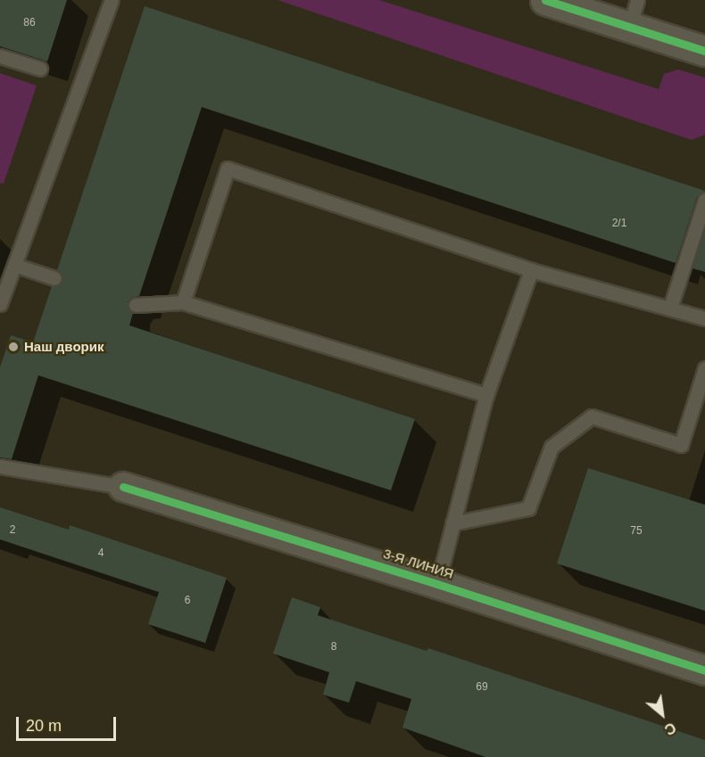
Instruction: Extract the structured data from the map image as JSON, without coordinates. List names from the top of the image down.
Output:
{
  "streets": {
    "street": ["3-Я ЛИНИЯ"]
  },
  "places": ["Наш дворик"],
  "house_numbers": [
    "86",
    "2/1",
    "2",
    "75",
    "4",
    "6",
    "8",
    "69"
  ],
  "scale_bar": "20 m",
  "north": "bottom right"
}
